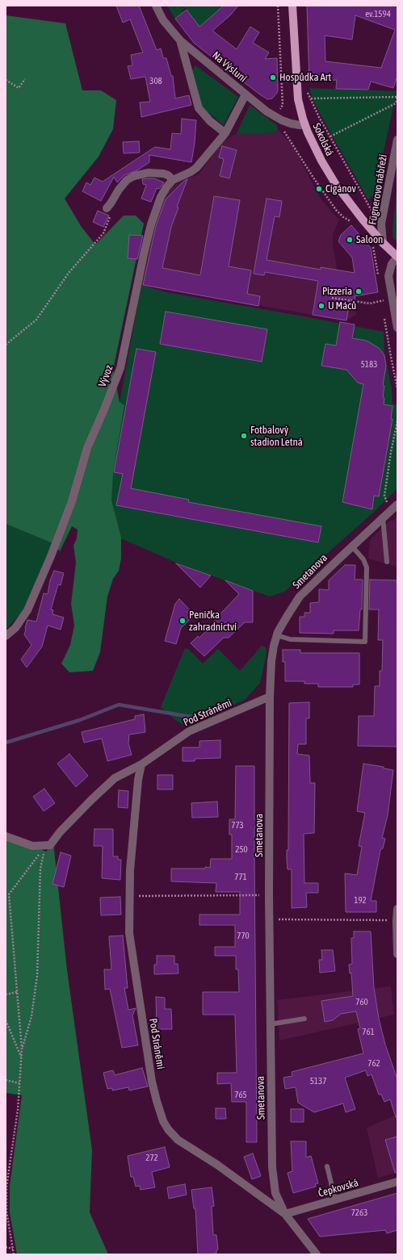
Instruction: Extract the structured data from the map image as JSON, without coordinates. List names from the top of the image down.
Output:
{
  "streets": {
    "main road": ["Sokolská"],
    "street": [
      "Na Výsluní",
      "Fügnerovo nábřeží",
      "Vývoz",
      "Smetanova",
      "Pod Stráněmi",
      "Čepkovská"
    ]
  },
  "crossings": [
    ["Na Výsluní", "Sokolská"],
    ["Na Výsluní", "Vývoz"],
    ["Sokolská", "Fügnerovo nábřeží"],
    ["Smetanova", "Pod Stráněmi"],
    ["Smetanova", "Čepkovská"],
    ["Pod Stráněmi", "Čepkovská"]
  ],
  "places": [
    "Hospůdka Art",
    "Cigánov",
    "Saloon",
    "Pizzeria",
    "U Máců",
    "Fotbalový stadion Letná",
    "Penička zahradnictví"
  ],
  "house_numbers": [
    "ev.1594",
    "308",
    "5183",
    "773",
    "250",
    "771",
    "192",
    "770",
    "760",
    "761",
    "762",
    "5137",
    "765",
    "272",
    "7263"
  ]
}
